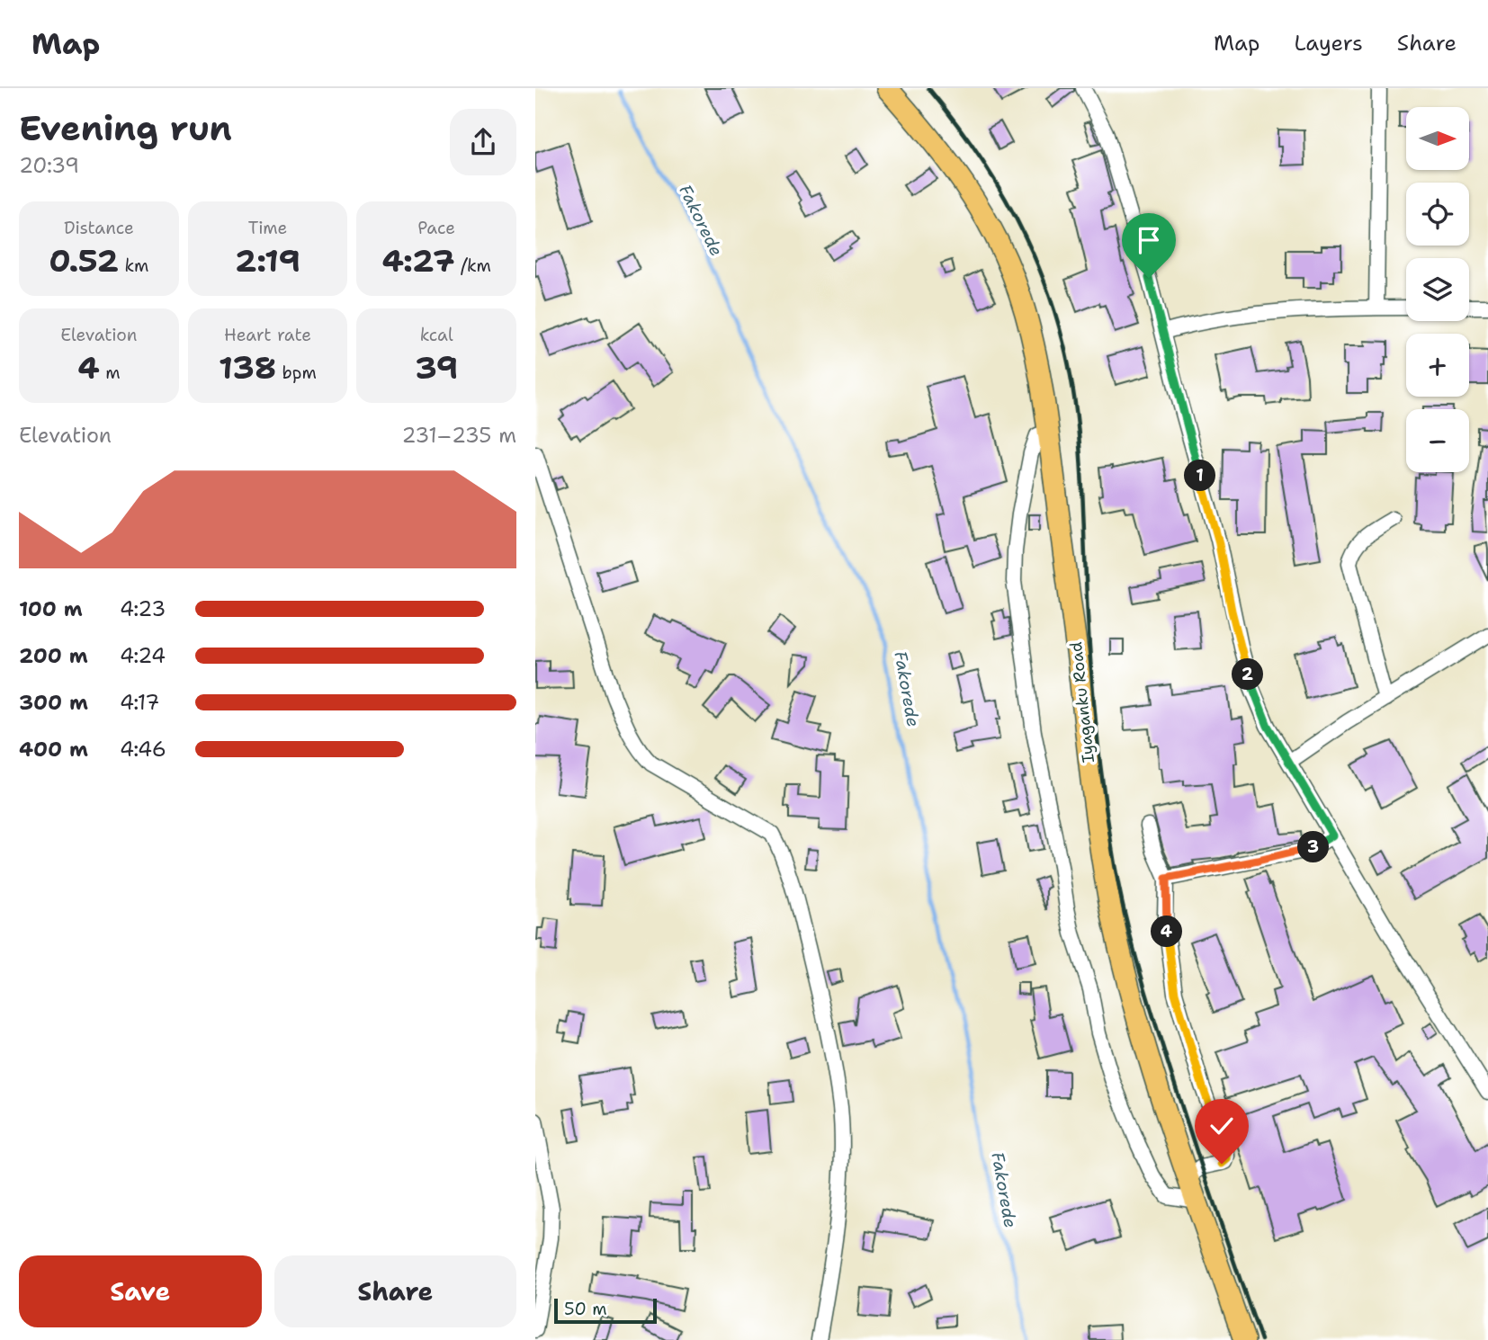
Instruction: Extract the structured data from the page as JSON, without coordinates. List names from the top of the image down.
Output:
{
  "streets": {
    "highway": ["Iyaganku Road"]
  },
  "water": ["Fakorede"],
  "scale_bar": "50 m",
  "north": "right",
  "page": {
    "header": "Map",
    "nav": ["Map", "Layers", "Share"],
    "heading": ["Evening run", "20:39"],
    "map_buttons": ["+", "−"],
    "stats": [
      ["Distance", "0.52 km"],
      ["Time", "2:19"],
      ["Pace", "4:27 /km"],
      ["Elevation", "4 m"],
      ["Heart rate", "138 bpm"],
      ["kcal", "39"]
    ],
    "chart": ["Elevation", "231–235 m"],
    "pins": [
      "1",
      "2",
      "3",
      "4"
    ],
    "list": [
      {
        "name": "100 m",
        "note": "4:23"
      },
      {
        "name": "200 m",
        "note": "4:24"
      },
      {
        "name": "300 m",
        "note": "4:17"
      },
      {
        "name": "400 m",
        "note": "4:46"
      }
    ],
    "buttons": ["Save", "Share"],
    "scale": "50 m"
  }
}
